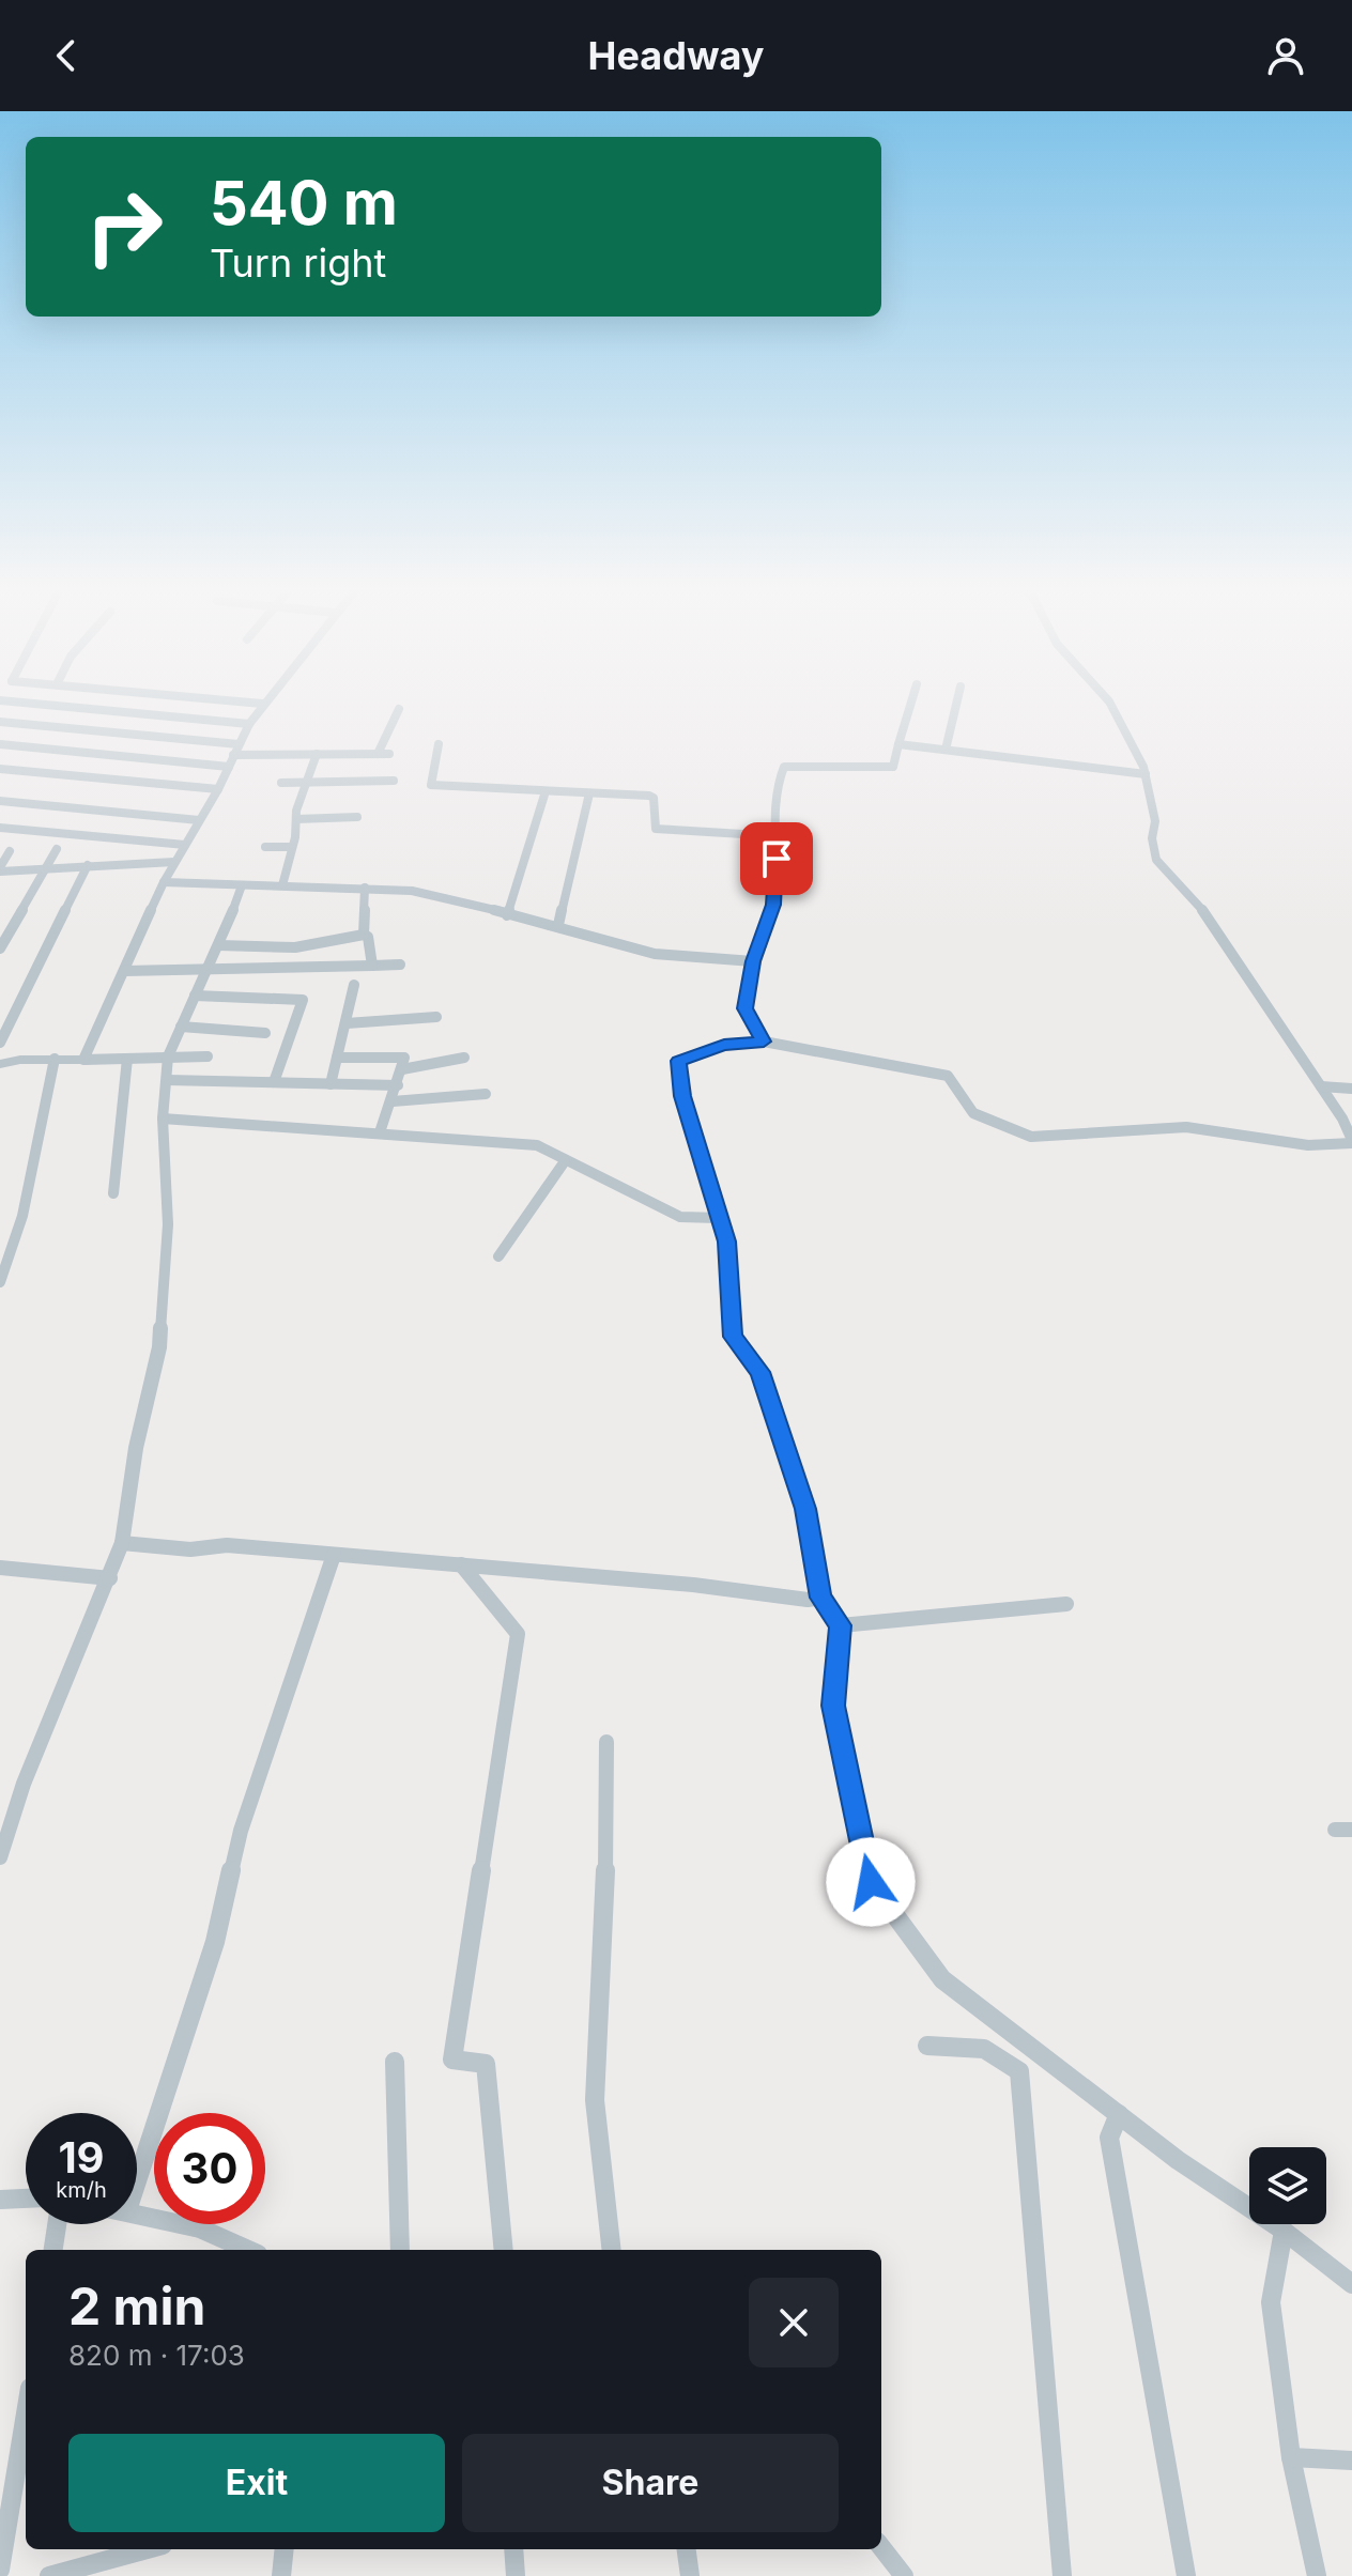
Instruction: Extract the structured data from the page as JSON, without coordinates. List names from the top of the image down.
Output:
{
  "page": {
    "header": "Headway",
    "turn": ["540 m", "Turn right"],
    "speed": "19 km/h",
    "limit": "30",
    "heading": ["2 min", "820 m · 17:03"],
    "buttons": ["Exit", "Share"]
  }
}
